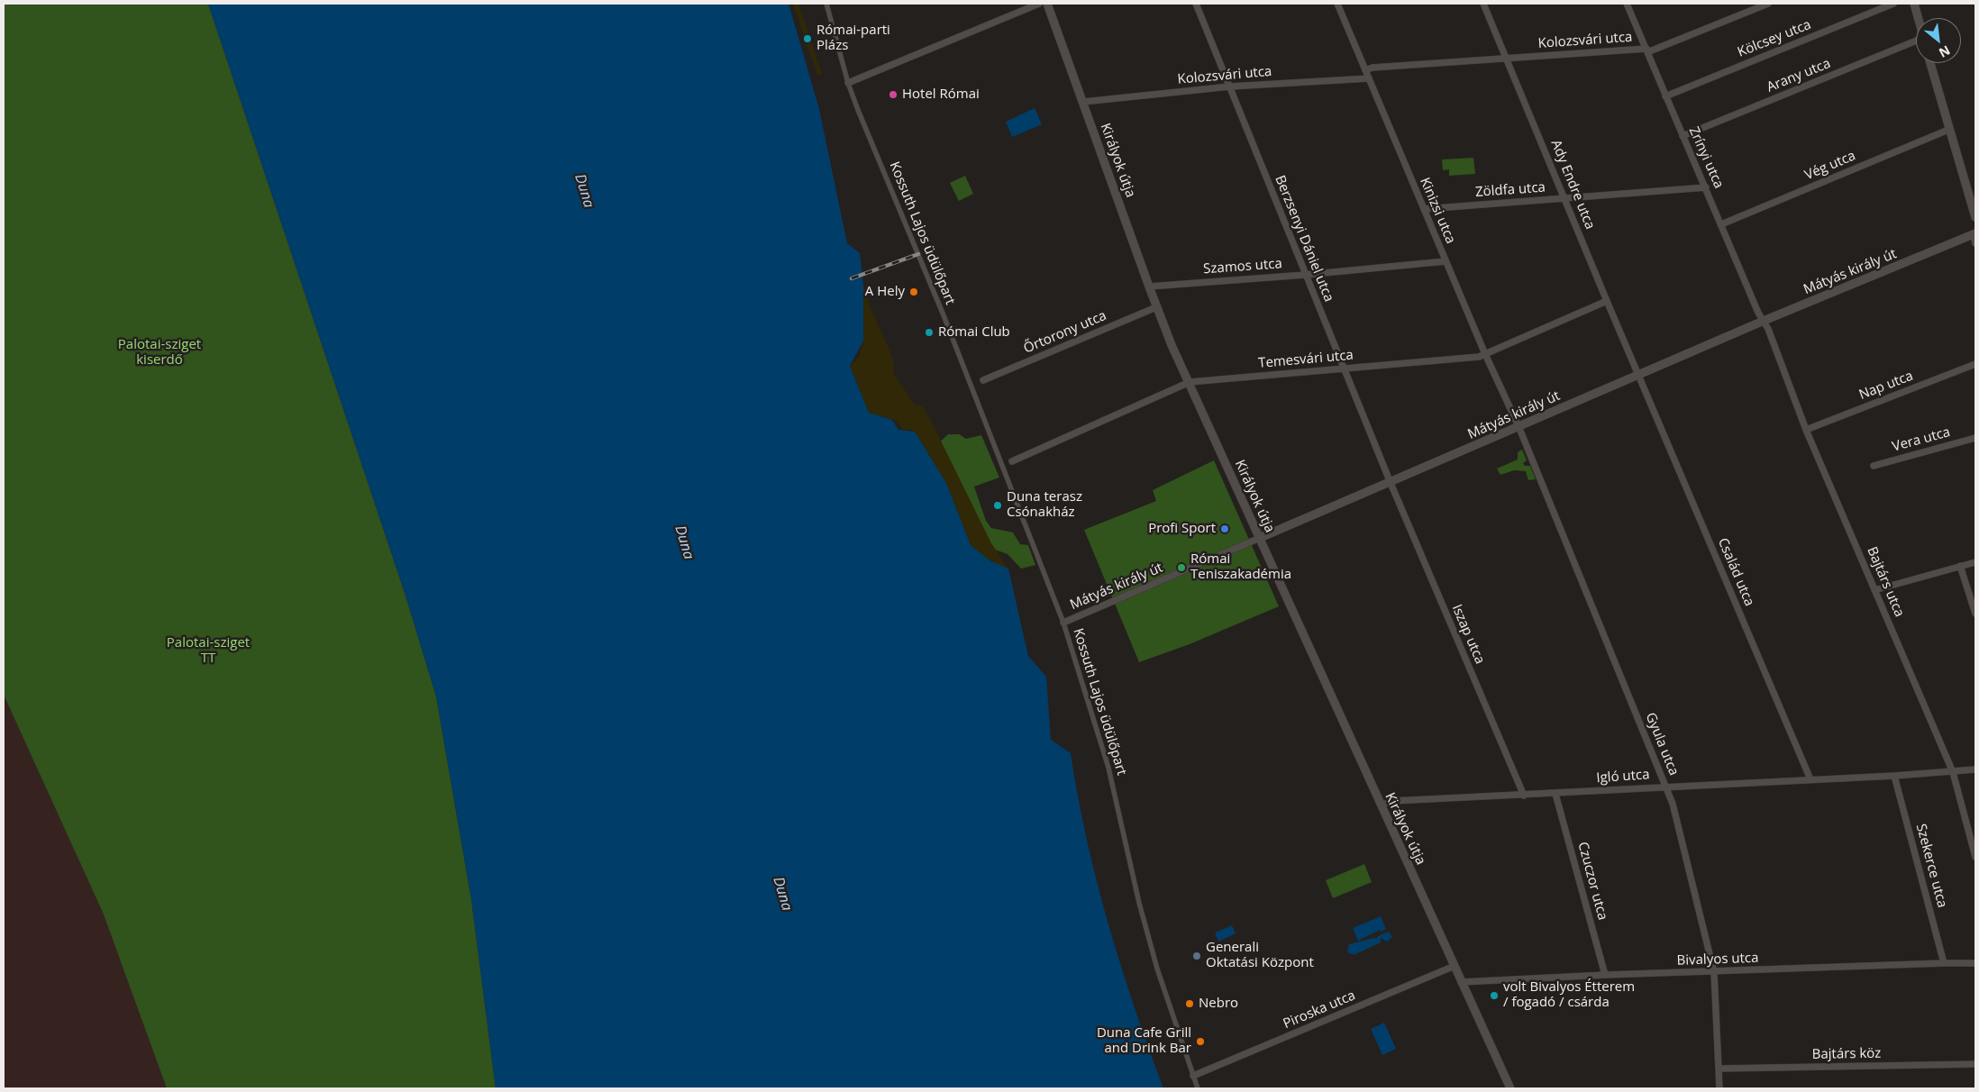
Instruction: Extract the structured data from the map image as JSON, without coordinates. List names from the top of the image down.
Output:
{
  "streets": {
    "street": [
      "Kölcsey utca",
      "Kolozsvári utca",
      "Arany utca",
      "Zrínyi utca",
      "Királyok útja",
      "Vég utca",
      "Ady Endre utca",
      "Zöldfa utca",
      "Kinizsi utca",
      "Kossuth Lajos üdülőpart",
      "Berzsenyi Dániel utca",
      "Szamos utca",
      "Mátyás király út",
      "Őrtorony utca",
      "Temesvári utca",
      "Nap utca",
      "Vera utca",
      "Család utca",
      "Bajtárs utca",
      "Iszap utca",
      "Gyula utca",
      "Igló utca",
      "Szekerce utca",
      "Czuczor utca",
      "Bivalyos utca",
      "Piroska utca",
      "Bajtárs köz"
    ]
  },
  "crossings": [
    ["Kölcsey utca", "Zrínyi utca"],
    ["Kolozsvári utca", "Zrínyi utca"],
    ["Kolozsvári utca", "Királyok útja"],
    ["Kolozsvári utca", "Ady Endre utca"],
    ["Kolozsvári utca", "Kinizsi utca"],
    ["Kolozsvári utca", "Berzsenyi Dániel utca"],
    ["Arany utca", "Zrínyi utca"],
    ["Zrínyi utca", "Vég utca"],
    ["Zrínyi utca", "Zöldfa utca"],
    ["Zrínyi utca", "Mátyás király út"],
    ["Zrínyi utca", "Bajtárs utca"],
    ["Királyok útja", "Szamos utca"],
    ["Királyok útja", "Mátyás király út"],
    ["Királyok útja", "Őrtorony utca"],
    ["Királyok útja", "Temesvári utca"],
    ["Királyok útja", "Igló utca"],
    ["Királyok útja", "Bivalyos utca"],
    ["Királyok útja", "Piroska utca"],
    ["Ady Endre utca", "Zöldfa utca"],
    ["Ady Endre utca", "Mátyás király út"],
    ["Ady Endre utca", "Temesvári utca"],
    ["Ady Endre utca", "Család utca"],
    ["Zöldfa utca", "Kinizsi utca"],
    ["Kinizsi utca", "Szamos utca"],
    ["Kinizsi utca", "Mátyás király út"],
    ["Kinizsi utca", "Temesvári utca"],
    ["Kinizsi utca", "Gyula utca"],
    ["Kossuth Lajos üdülőpart", "Mátyás király út"],
    ["Kossuth Lajos üdülőpart", "Piroska utca"],
    ["Berzsenyi Dániel utca", "Szamos utca"],
    ["Berzsenyi Dániel utca", "Mátyás király út"],
    ["Berzsenyi Dániel utca", "Temesvári utca"],
    ["Berzsenyi Dániel utca", "Iszap utca"],
    ["Mátyás király út", "Család utca"],
    ["Mátyás király út", "Bajtárs utca"],
    ["Mátyás király út", "Iszap utca"],
    ["Mátyás király út", "Gyula utca"],
    ["Nap utca", "Bajtárs utca"],
    ["Család utca", "Igló utca"],
    ["Bajtárs utca", "Igló utca"],
    ["Iszap utca", "Igló utca"],
    ["Gyula utca", "Igló utca"],
    ["Gyula utca", "Bivalyos utca"],
    ["Gyula utca", "Bajtárs köz"],
    ["Igló utca", "Szekerce utca"],
    ["Igló utca", "Czuczor utca"],
    ["Szekerce utca", "Bivalyos utca"],
    ["Czuczor utca", "Bivalyos utca"]
  ],
  "water": ["Duna"],
  "parks": ["Palotai-sziget kiserdő", "Palotai-sziget TT"],
  "places": [
    "Római-parti Plázs",
    "Hotel Római",
    "A Hely",
    "Római Club",
    "Duna terasz Csónakház",
    "Profi Sport",
    "Római Teniszakadémia",
    "Generali Oktatási Központ",
    "volt Bivalyos Étterem / fogadó / csárda",
    "Nebro",
    "Duna Cafe Grill and Drink Bar"
  ],
  "north": "bottom right"
}
